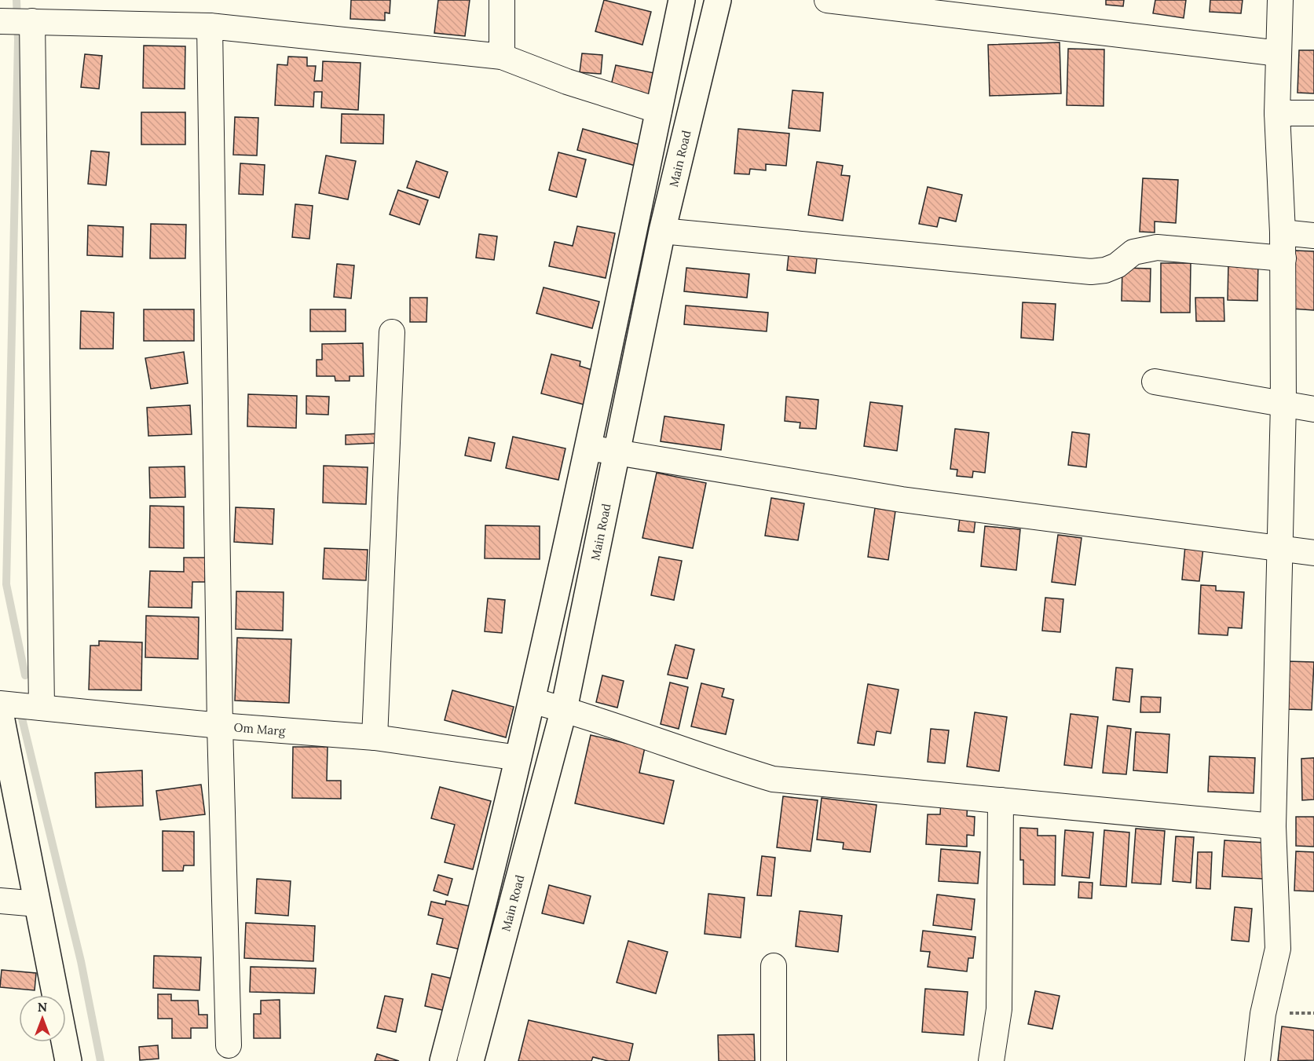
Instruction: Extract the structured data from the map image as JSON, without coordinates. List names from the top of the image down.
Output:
{
  "streets": {
    "main road": ["Main Road"],
    "street": ["Om Marg"]
  },
  "north": "top"
}
